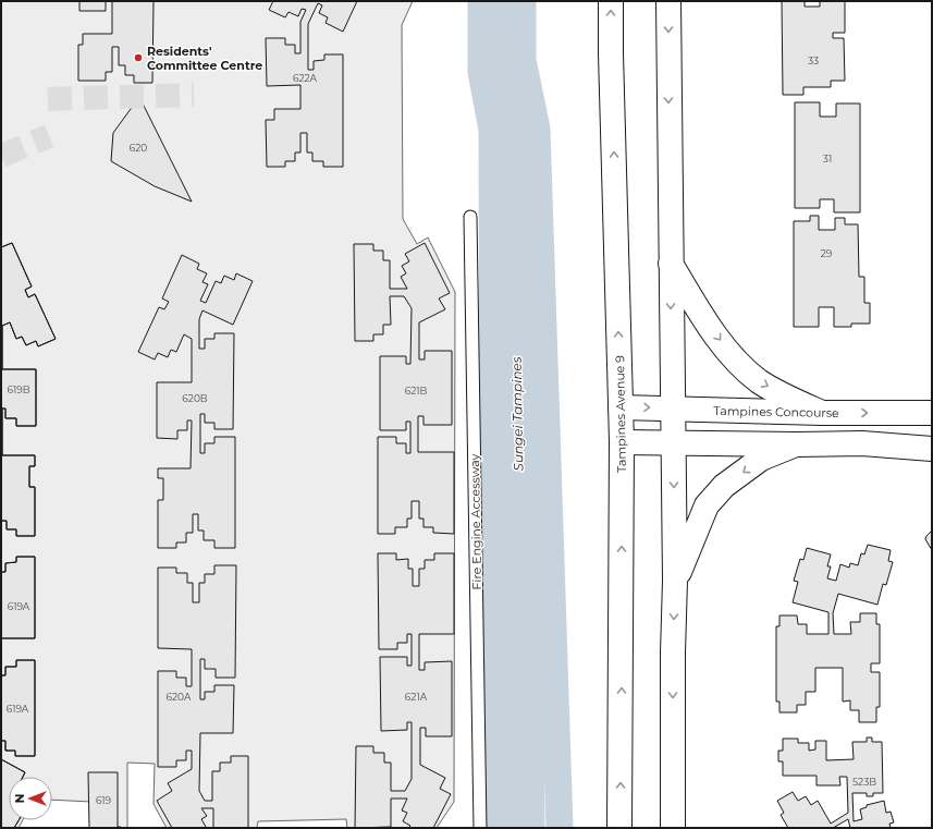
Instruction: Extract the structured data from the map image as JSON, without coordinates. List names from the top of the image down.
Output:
{
  "streets": {
    "main road": ["Tampines Concourse", "Tampines Avenue 9"],
    "lane": ["Fire Engine Accessway"]
  },
  "crossings": [
    ["Tampines Concourse", "Tampines Avenue 9"]
  ],
  "water": ["Sungei Tampines"],
  "places": ["Residents' Committee Centre"],
  "house_numbers": [
    "33",
    "622A",
    "620",
    "31",
    "29",
    "619B",
    "621B",
    "620B",
    "619A",
    "620A",
    "621A",
    "619A",
    "523B",
    "619"
  ],
  "north": "left"
}
